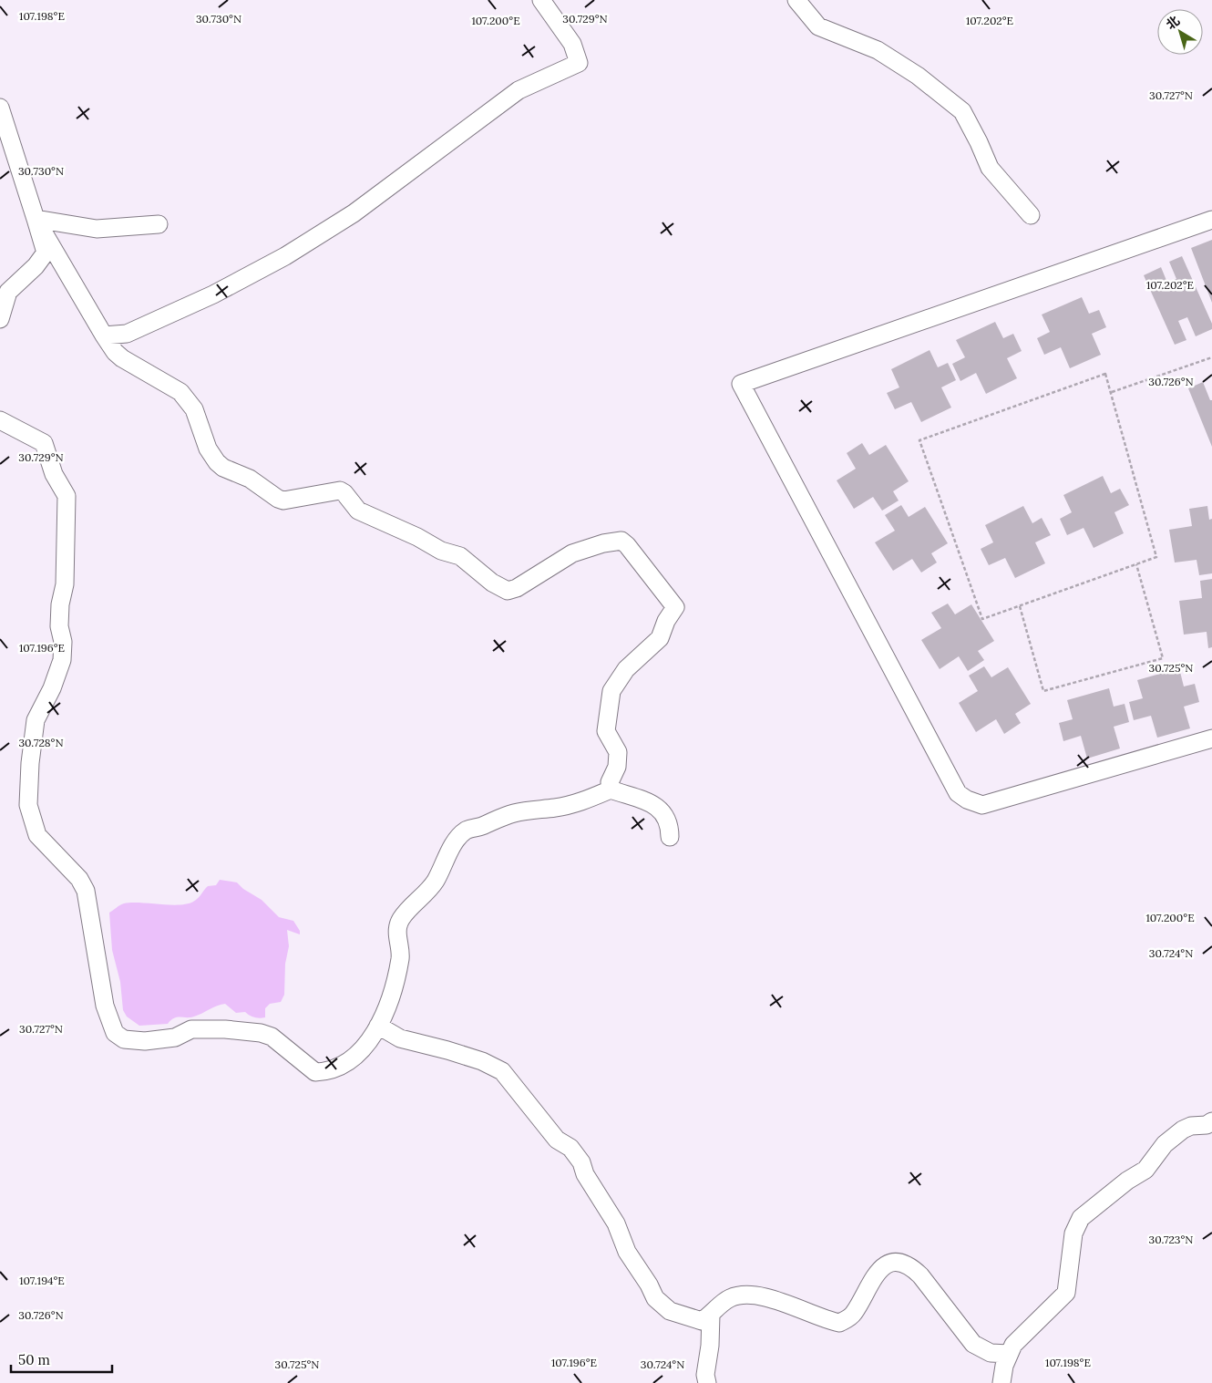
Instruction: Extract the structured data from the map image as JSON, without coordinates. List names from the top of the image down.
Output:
{
  "scale_bar": "50 m",
  "north": "top left",
  "coordinates": [
    "107.198°E",
    "30.730°N",
    "30.729°N",
    "107.200°E",
    "107.202°E",
    "30.727°N",
    "30.726°N",
    "107.196°E",
    "30.725°N",
    "30.728°N",
    "30.724°N",
    "30.723°N",
    "107.194°E"
  ]
}
